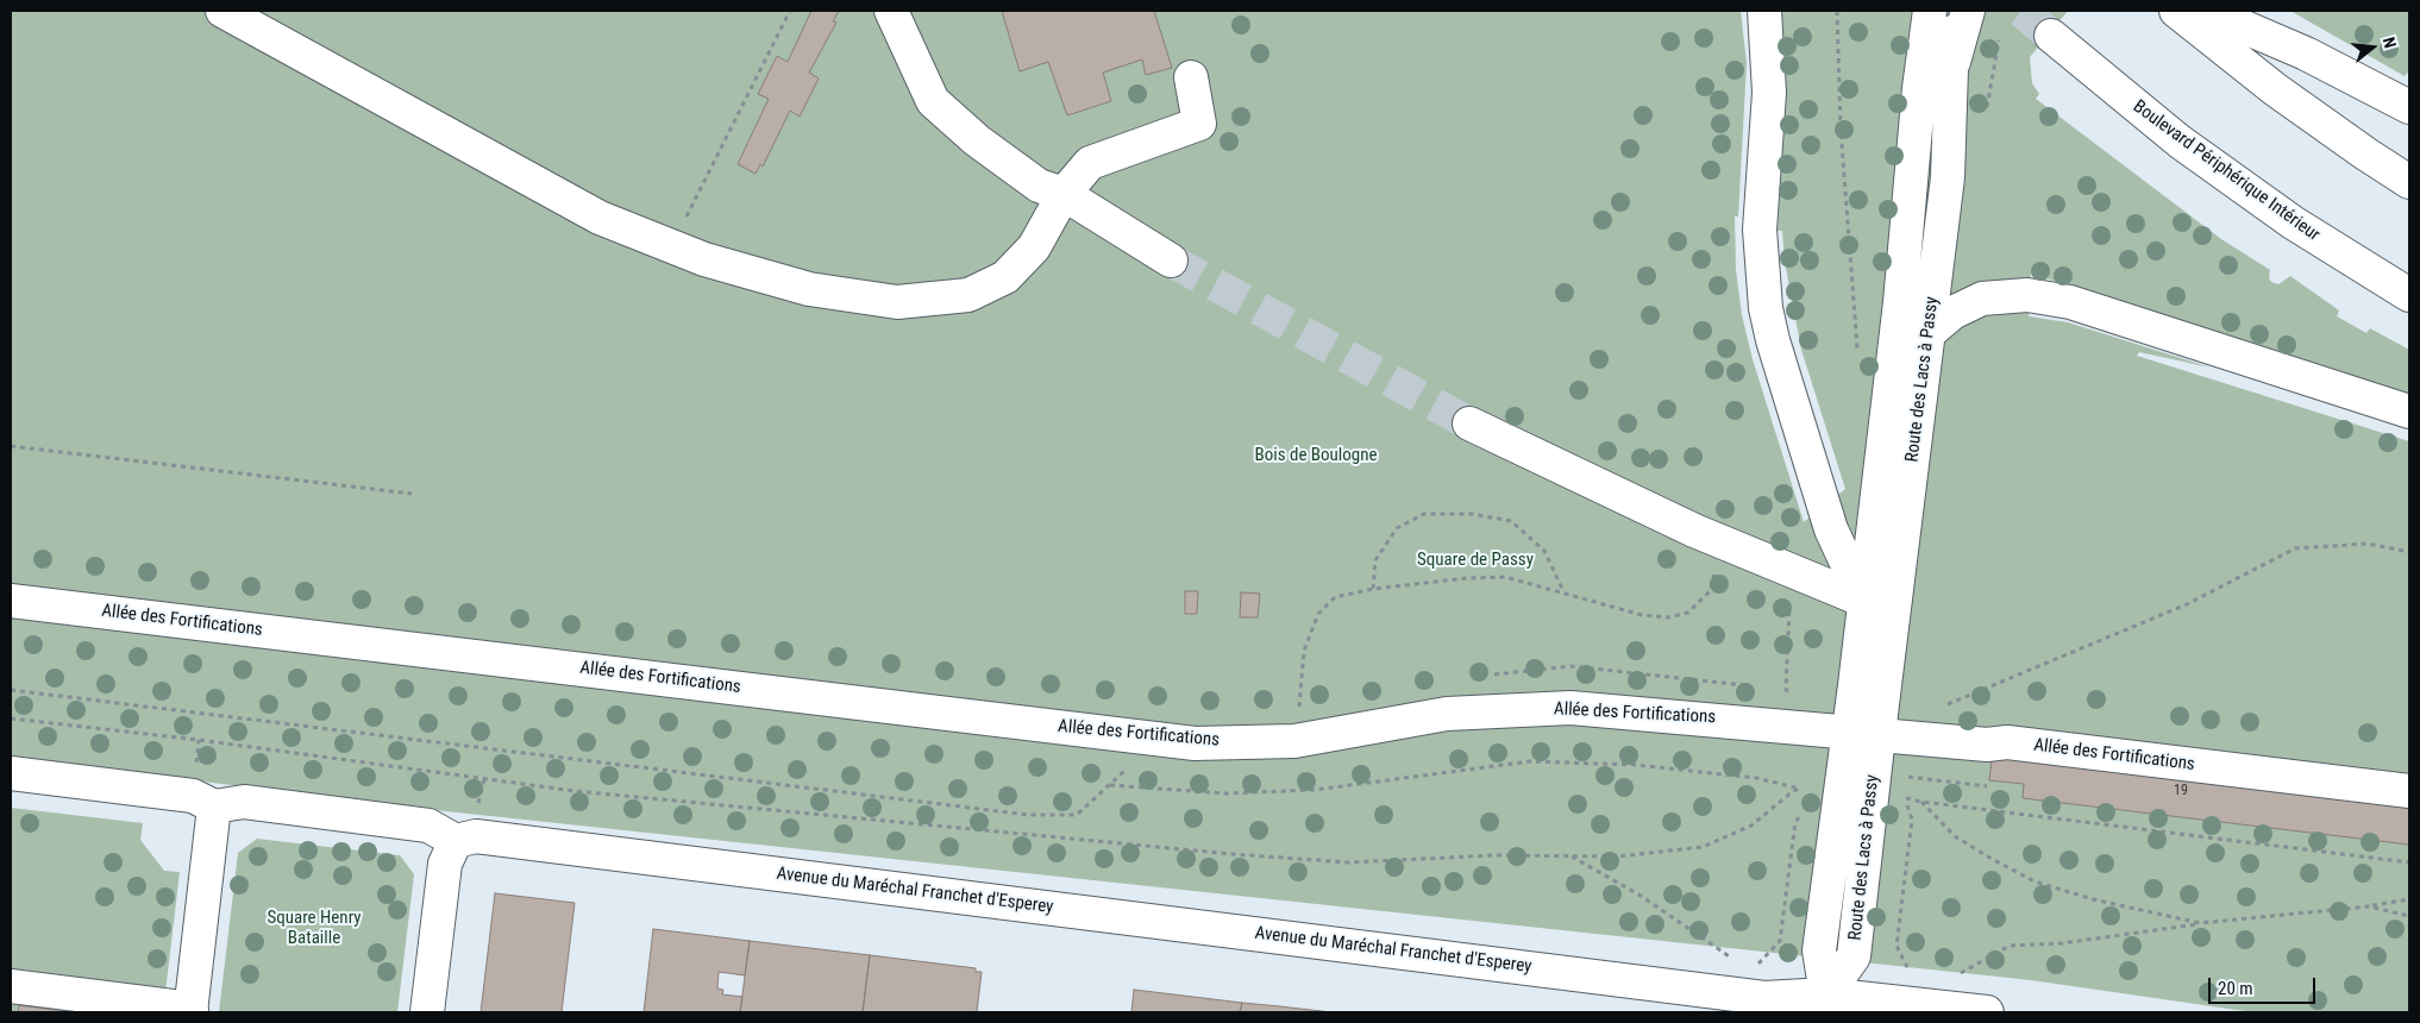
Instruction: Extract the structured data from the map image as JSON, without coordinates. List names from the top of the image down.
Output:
{
  "streets": {
    "main road": [
      "Boulevard Périphérique Intérieur",
      "Route des Lacs à Passy",
      "Allée des Fortifications",
      "Avenue du Maréchal Franchet d'Esperey"
    ]
  },
  "crossings": [
    ["Route des Lacs à Passy", "Allée des Fortifications"],
    ["Route des Lacs à Passy", "Avenue du Maréchal Franchet d'Esperey"]
  ],
  "parks": ["Bois de Boulogne", "Square de Passy", "Square Henry Bataille"],
  "house_numbers": ["19"],
  "scale_bar": "20 m",
  "north": "right"
}
